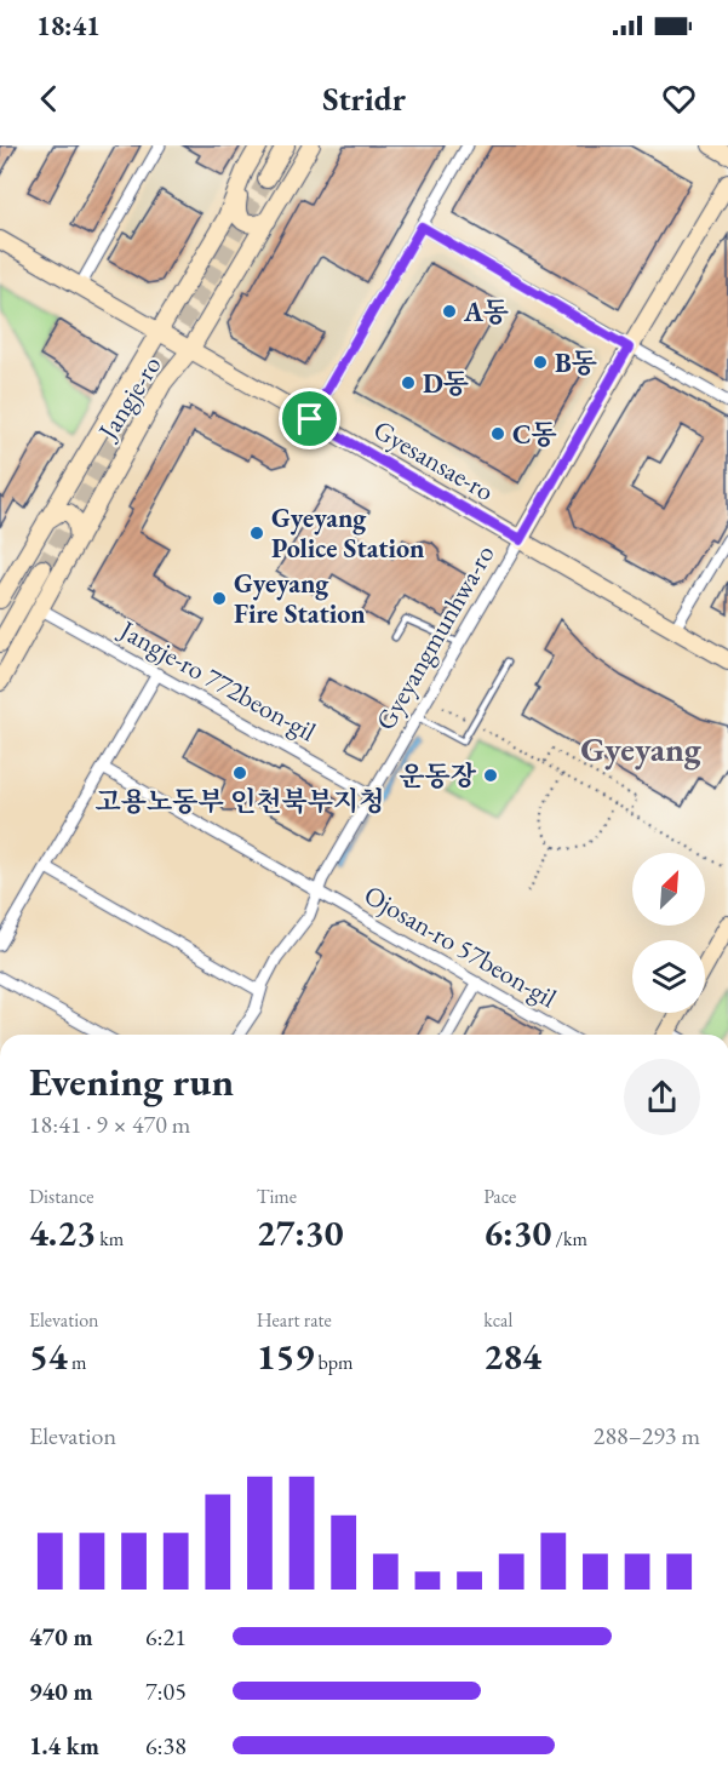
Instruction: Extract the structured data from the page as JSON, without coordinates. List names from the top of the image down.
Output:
{
  "streets": {
    "street": [
      "Jangje-ro",
      "Gyesansae-ro",
      "Gyeyangmunhwa-ro",
      "Jangje-ro 772beon-gil",
      "Ojosan-ro 57beon-gil"
    ]
  },
  "crossings": [
    ["Jangje-ro", "Gyesansae-ro"],
    ["Jangje-ro", "Jangje-ro 772beon-gil"],
    ["Gyesansae-ro", "Gyeyangmunhwa-ro"],
    ["Gyeyangmunhwa-ro", "Jangje-ro 772beon-gil"],
    ["Gyeyangmunhwa-ro", "Ojosan-ro 57beon-gil"]
  ],
  "districts": ["Gyeyang"],
  "places": [
    "A동",
    "B동",
    "D동",
    "C동",
    "Gyeyang Police Station",
    "Gyeyang Fire Station",
    "고용노동부 인천북부지청",
    "운동장"
  ],
  "north": "top right",
  "page": {
    "status": "18:41",
    "header": "Stridr",
    "heading": ["Evening run", "18:41 · 9 × 470 m"],
    "stats": [
      ["Distance", "4.23 km"],
      ["Time", "27:30"],
      ["Pace", "6:30 /km"],
      ["Elevation", "54 m"],
      ["Heart rate", "159 bpm"],
      ["kcal", "284"]
    ],
    "chart": ["Elevation", "288–293 m"],
    "list": [
      {
        "name": "470 m",
        "note": "6:21"
      },
      {
        "name": "940 m",
        "note": "7:05"
      },
      {
        "name": "1.4 km",
        "note": "6:38"
      }
    ]
  }
}
